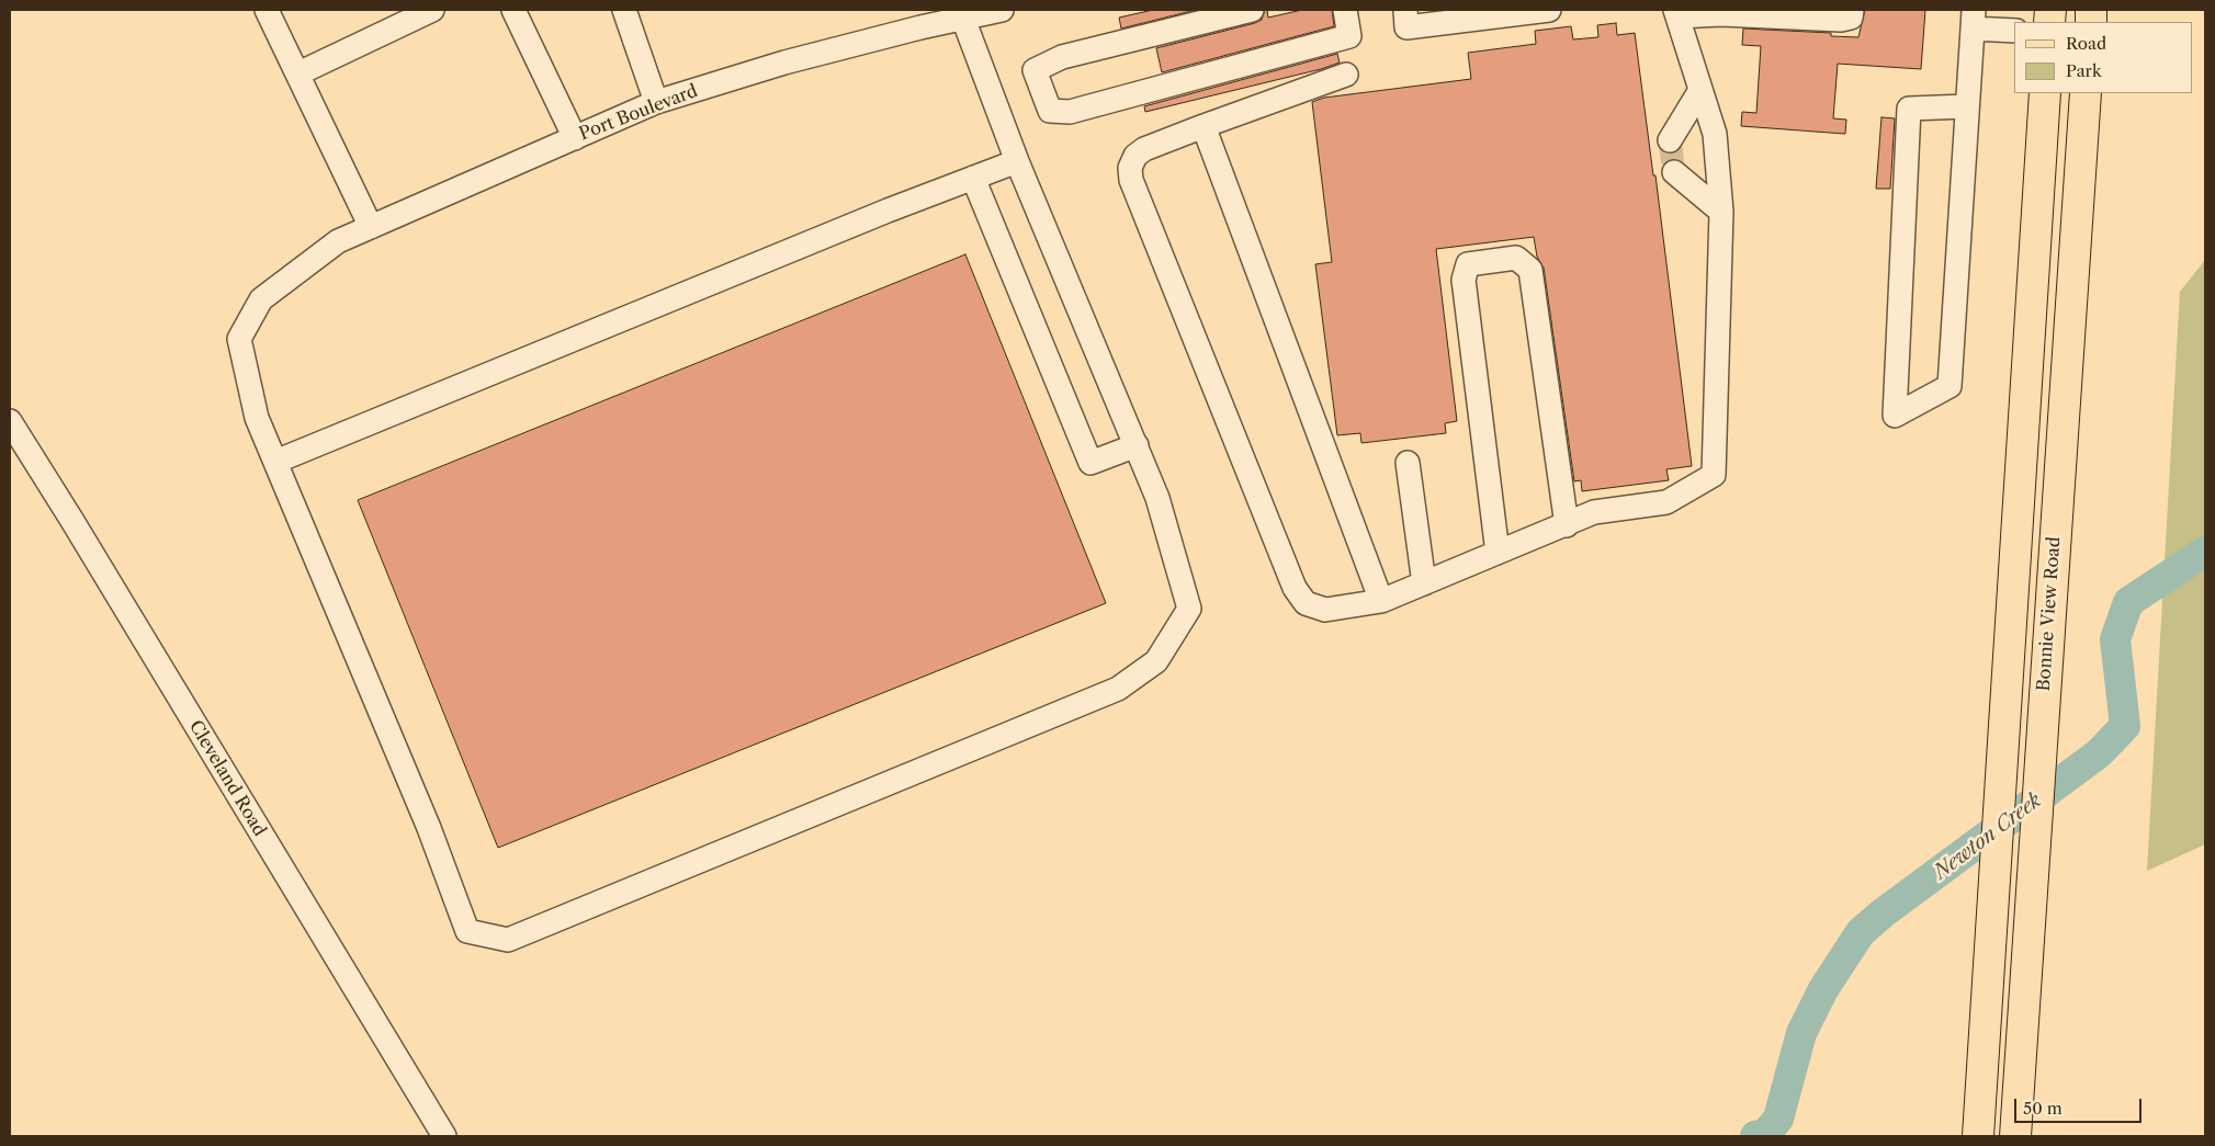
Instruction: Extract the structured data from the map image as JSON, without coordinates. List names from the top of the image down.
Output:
{
  "streets": {
    "main road": ["Bonnie View Road"],
    "street": ["Port Boulevard", "Cleveland Road"]
  },
  "water": ["Newton Creek"],
  "legend": ["Road", "Park"],
  "scale_bar": "50 m"
}
